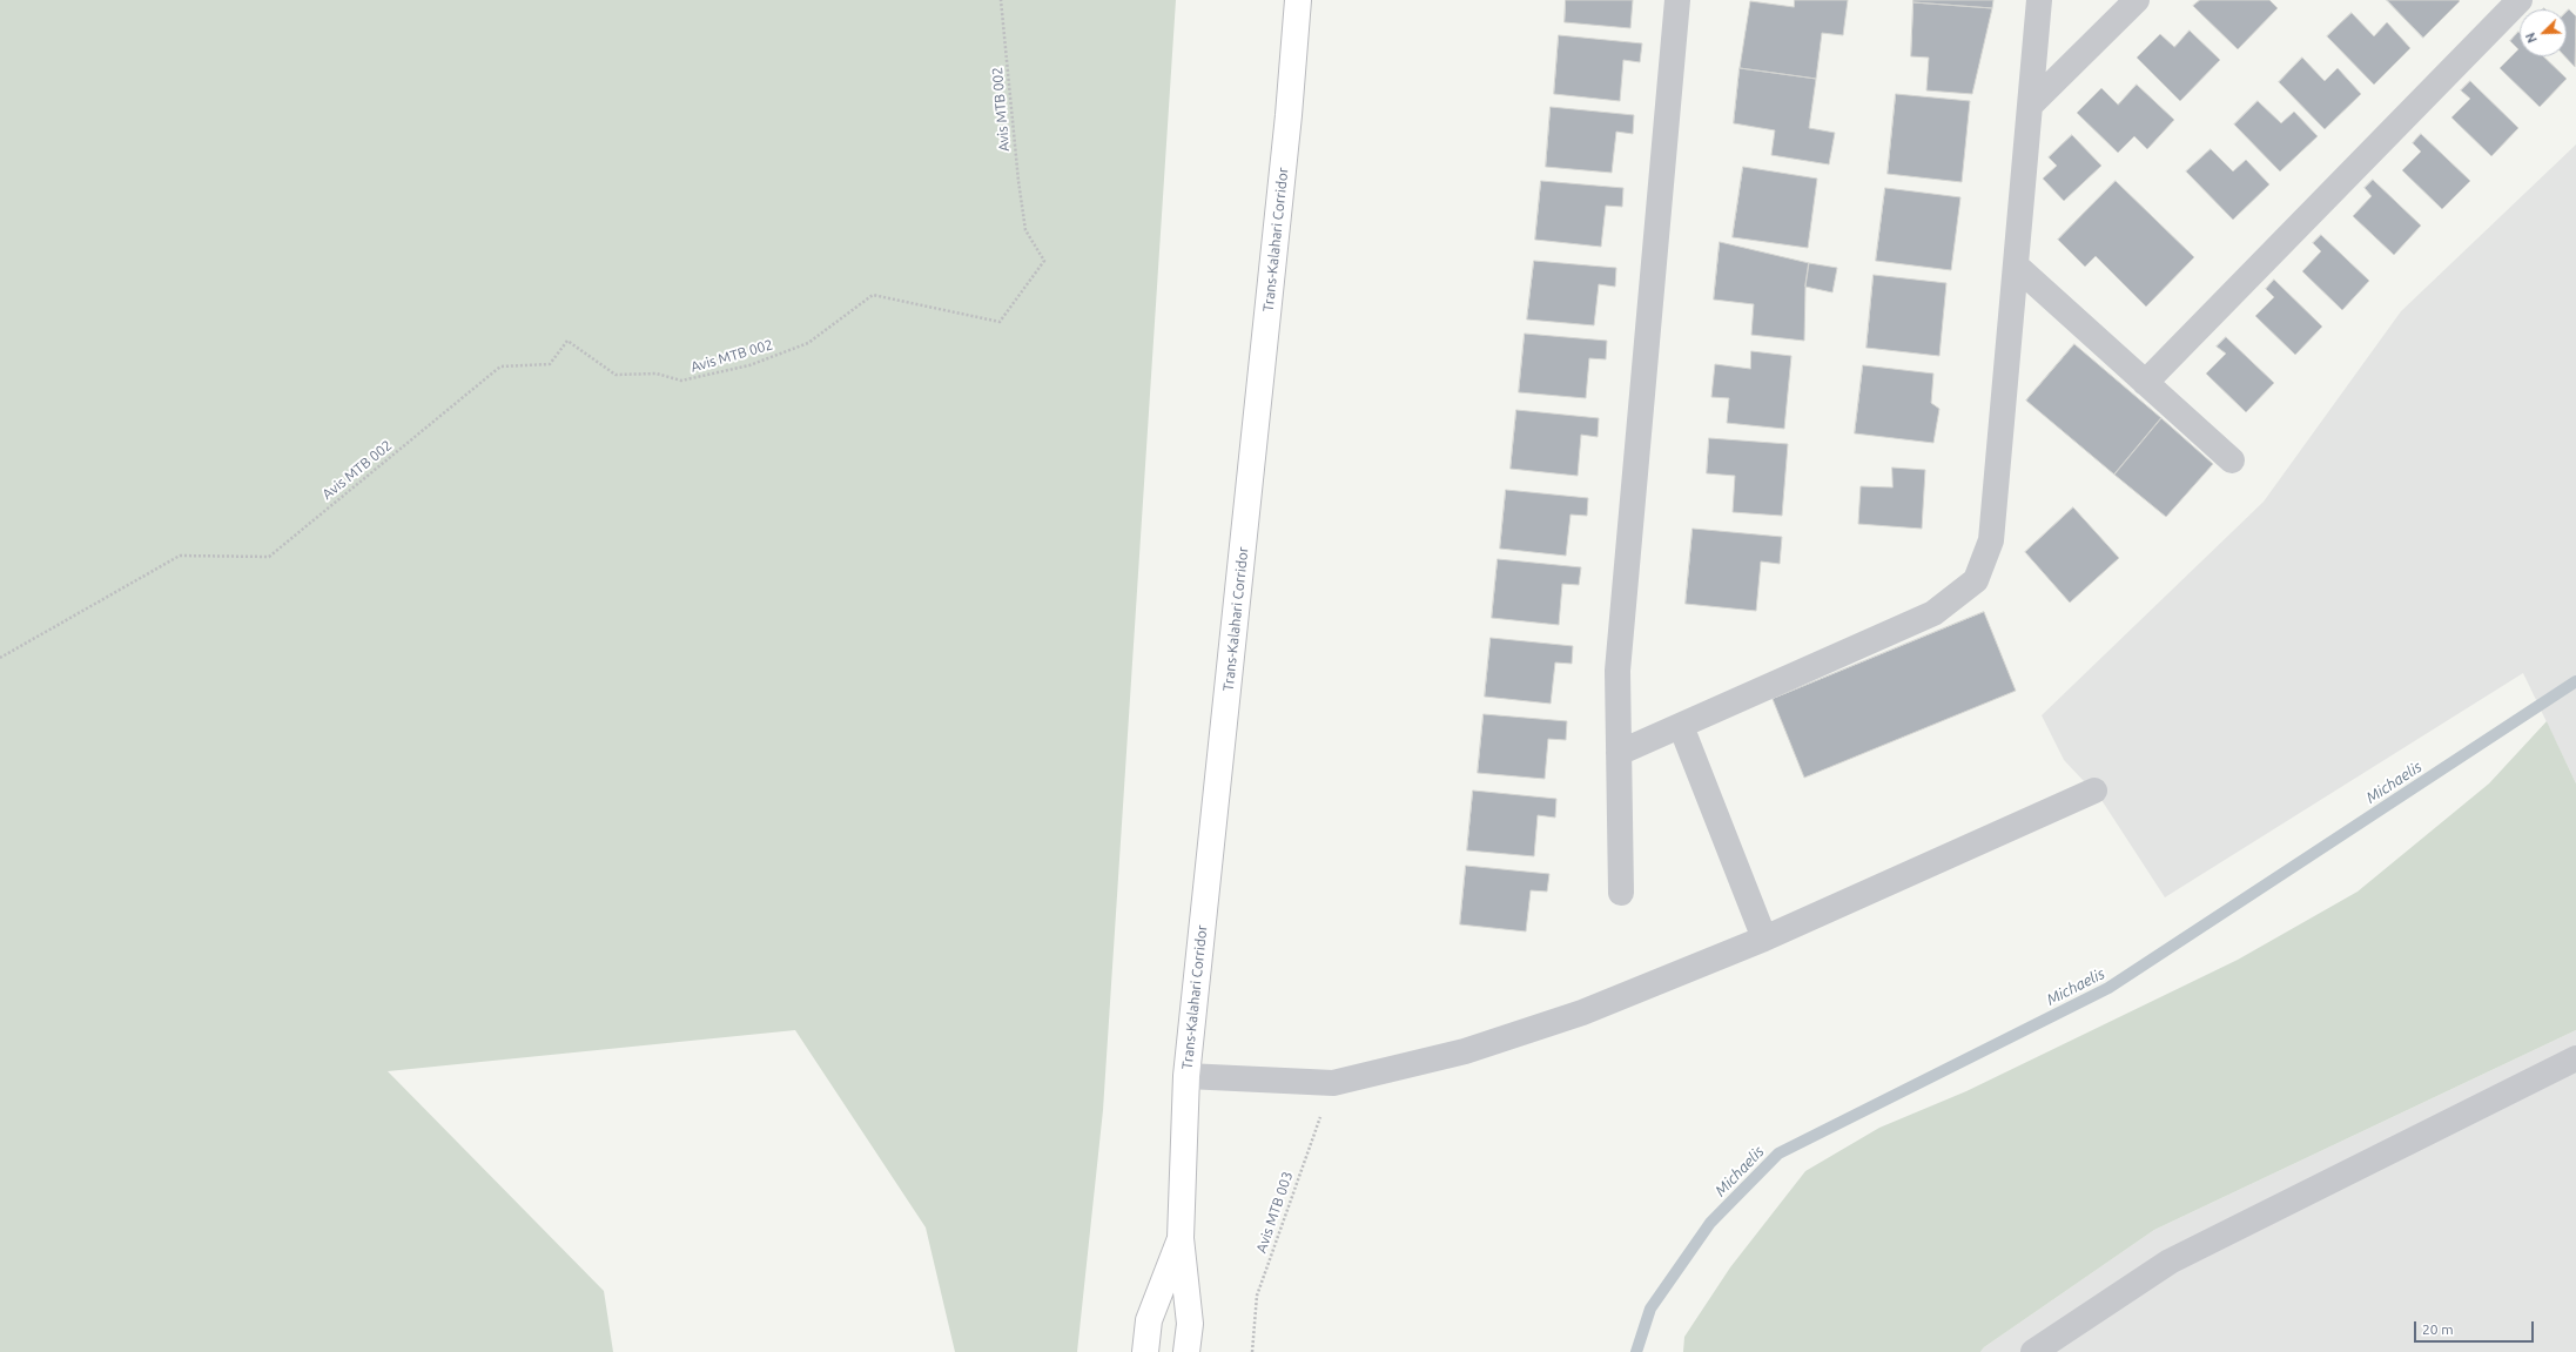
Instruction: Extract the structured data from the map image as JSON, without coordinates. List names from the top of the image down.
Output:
{
  "streets": {
    "highway": ["Trans-Kalahari Corridor"],
    "path": ["Avis MTB 002", "Avis MTB 003"]
  },
  "water": ["Michaelis"],
  "scale_bar": "20 m",
  "north": "bottom left"
}
